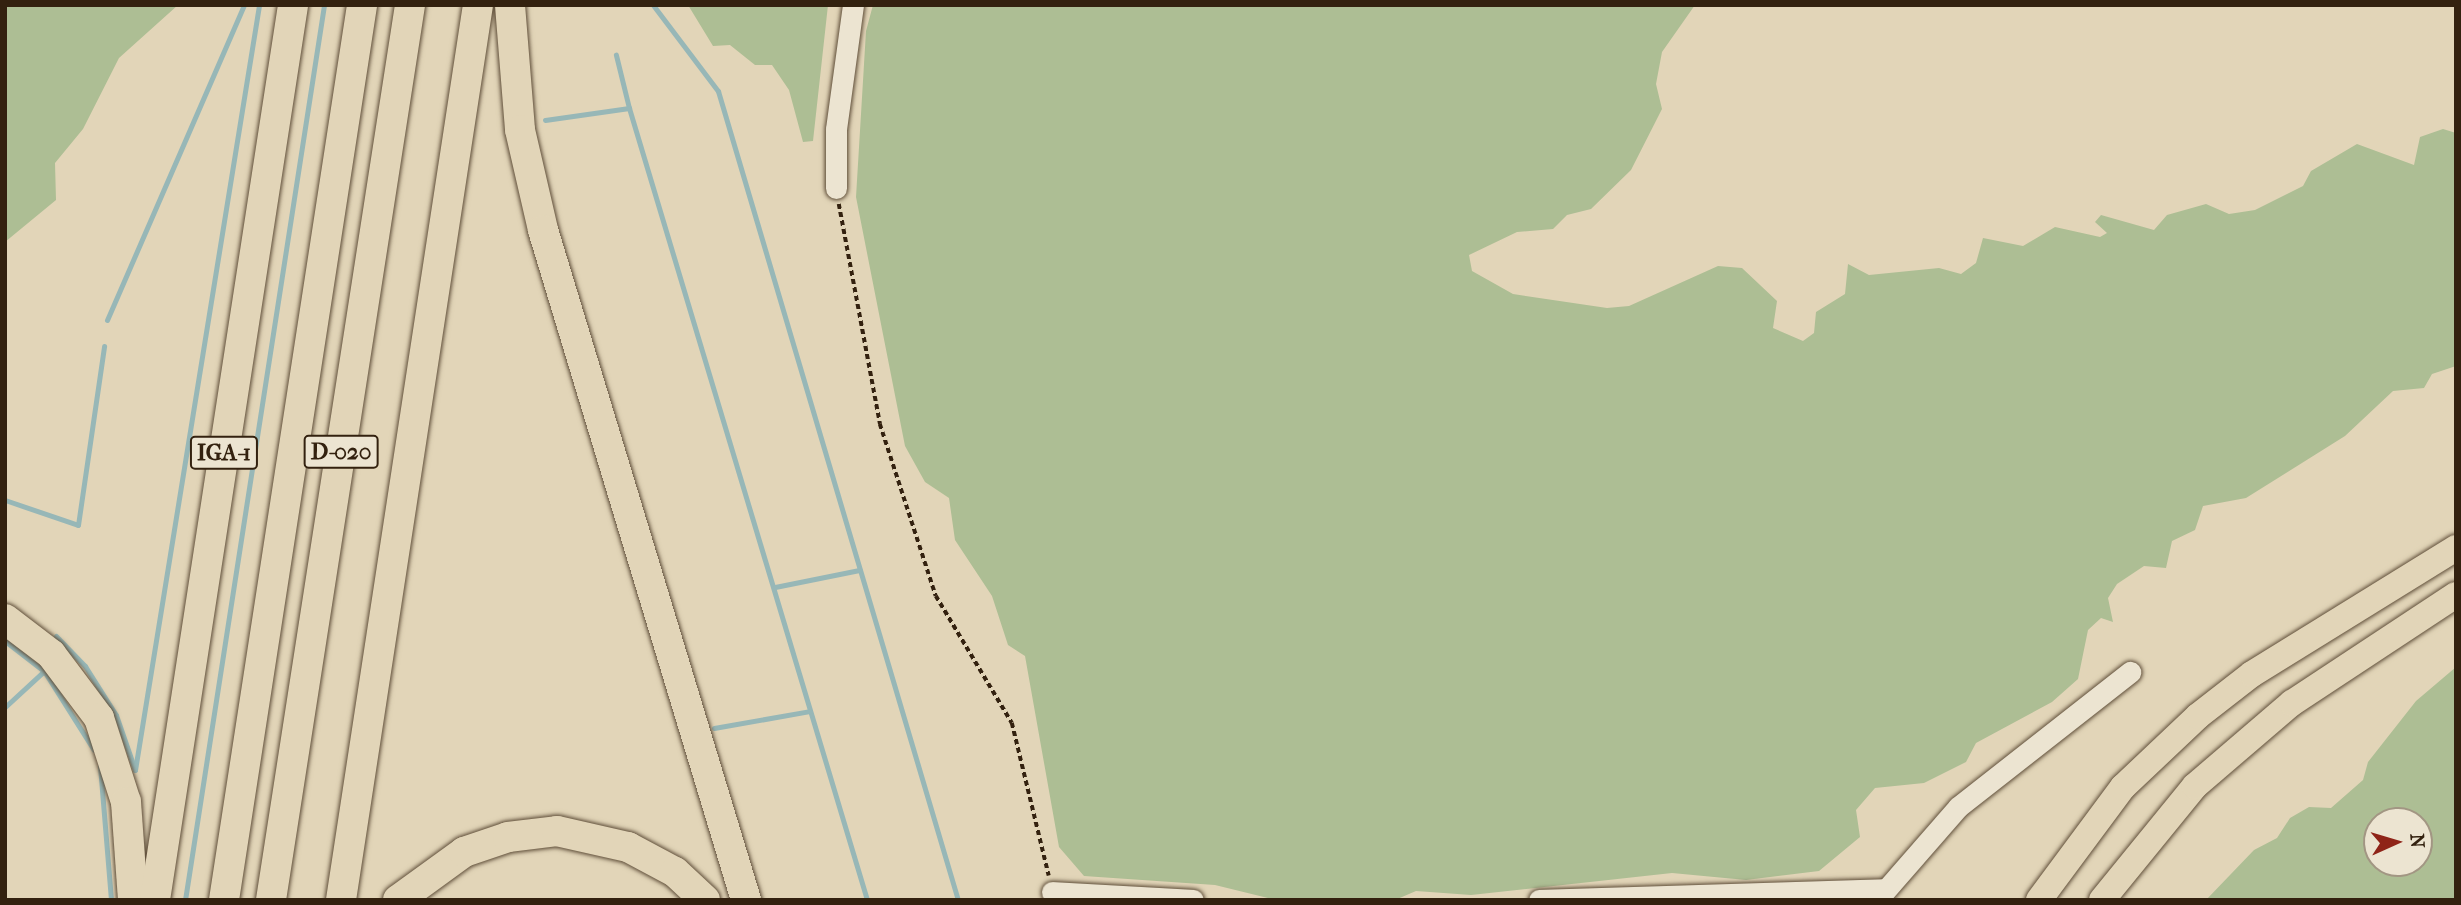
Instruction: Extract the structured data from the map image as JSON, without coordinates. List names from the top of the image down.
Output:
{
  "streets": {
    "highway": ["D-020", "IGA-1"]
  },
  "north": "right"
}
